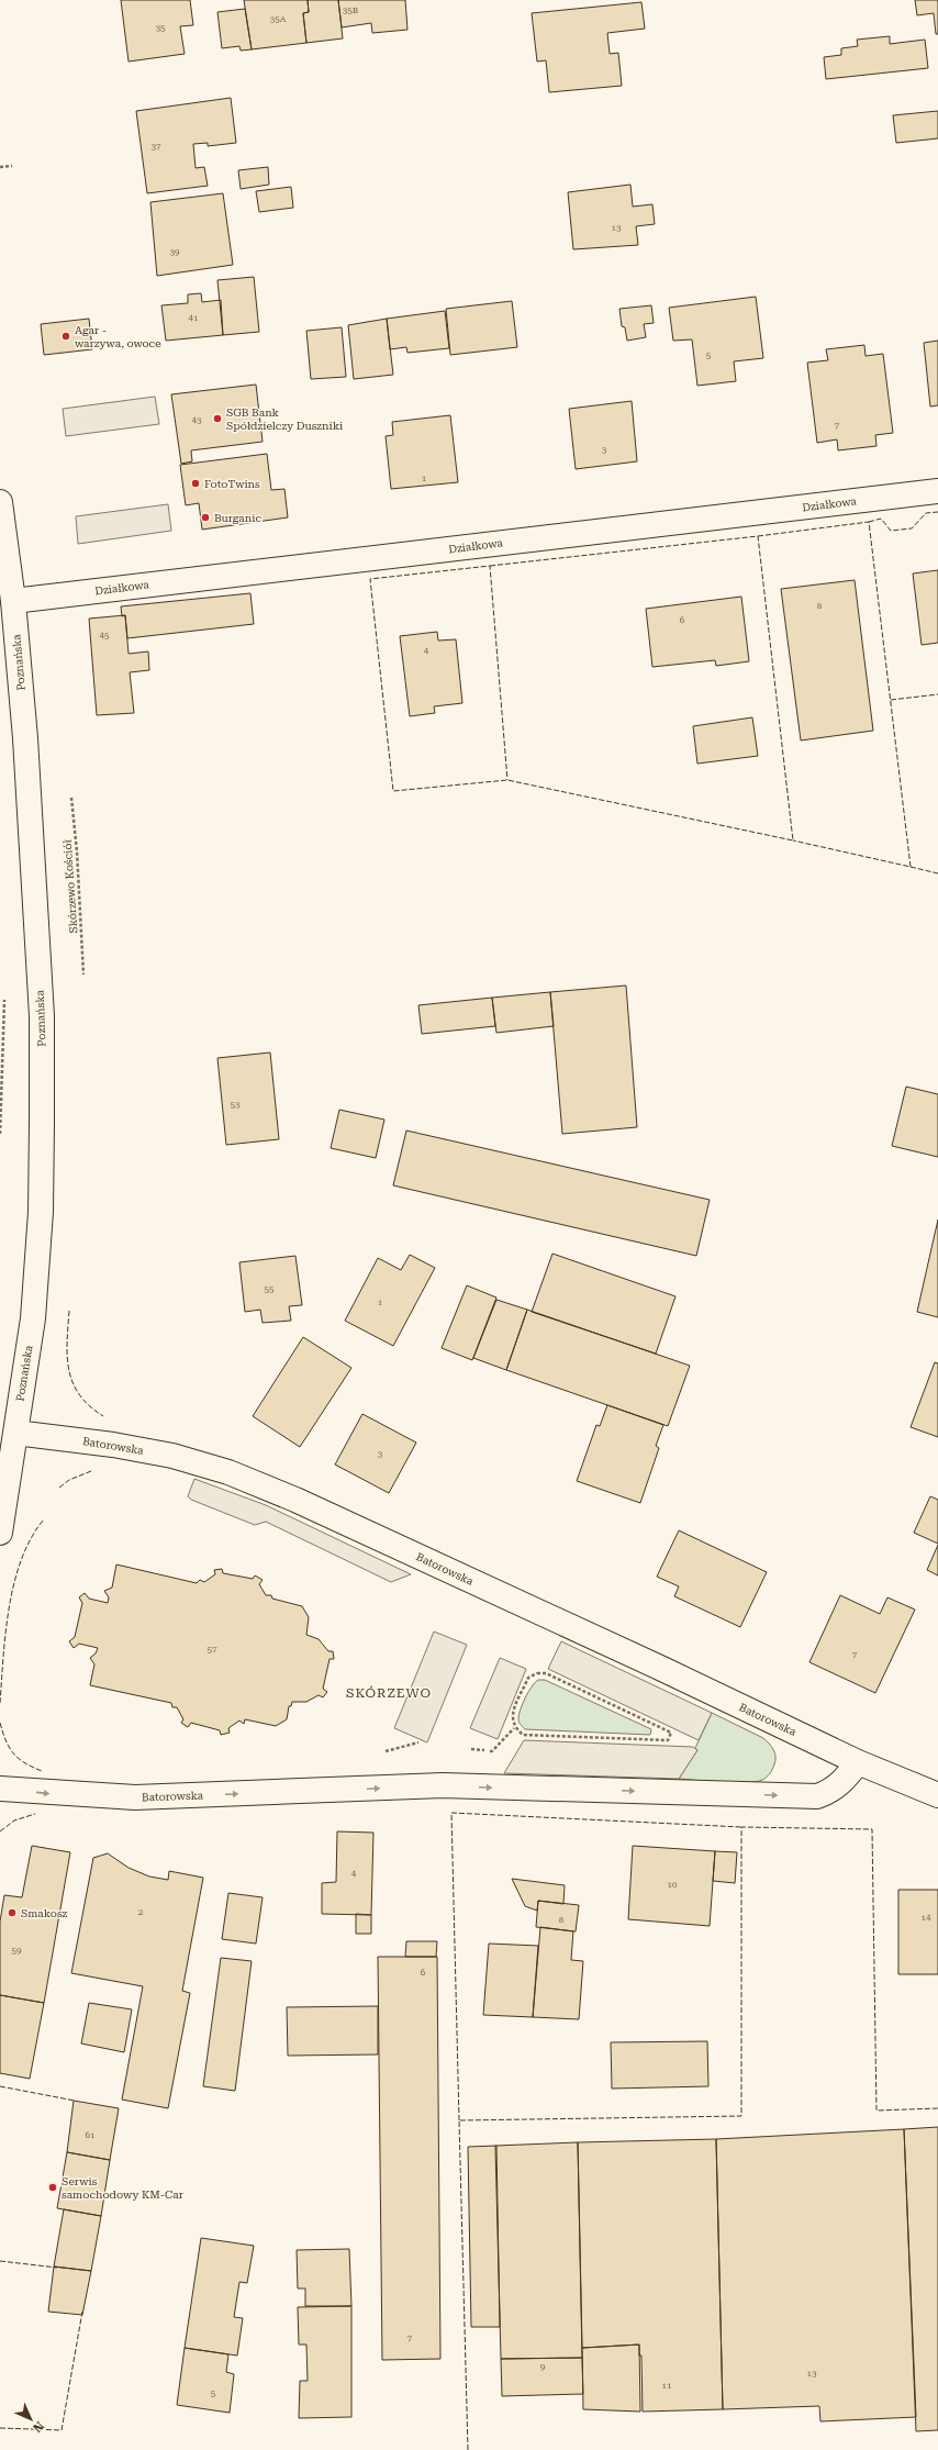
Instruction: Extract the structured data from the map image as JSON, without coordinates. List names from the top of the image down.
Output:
{
  "streets": {
    "street": ["Działkowa", "Poznańska", "Batorowska"],
    "path": ["Skórzewo Kościół"]
  },
  "crossings": [
    ["Działkowa", "Poznańska"],
    ["Poznańska", "Batorowska"]
  ],
  "districts": ["SKÓRZEWO"],
  "places": [
    "Agar - warzywa, owoce",
    "SGB Bank Spółdzielczy Duszniki",
    "FotoTwins",
    "Burganic",
    "Smakosz",
    "Serwis samochodowy KM-Car"
  ],
  "house_numbers": [
    "35B",
    "35A",
    "35",
    "37",
    "13",
    "39",
    "41",
    "5",
    "43",
    "7",
    "3",
    "1",
    "8",
    "6",
    "45",
    "4",
    "53",
    "55",
    "1",
    "3",
    "57",
    "7",
    "4",
    "10",
    "2",
    "14",
    "8",
    "59",
    "6",
    "61",
    "7",
    "9",
    "13",
    "11",
    "5"
  ],
  "north": "bottom right"
}
